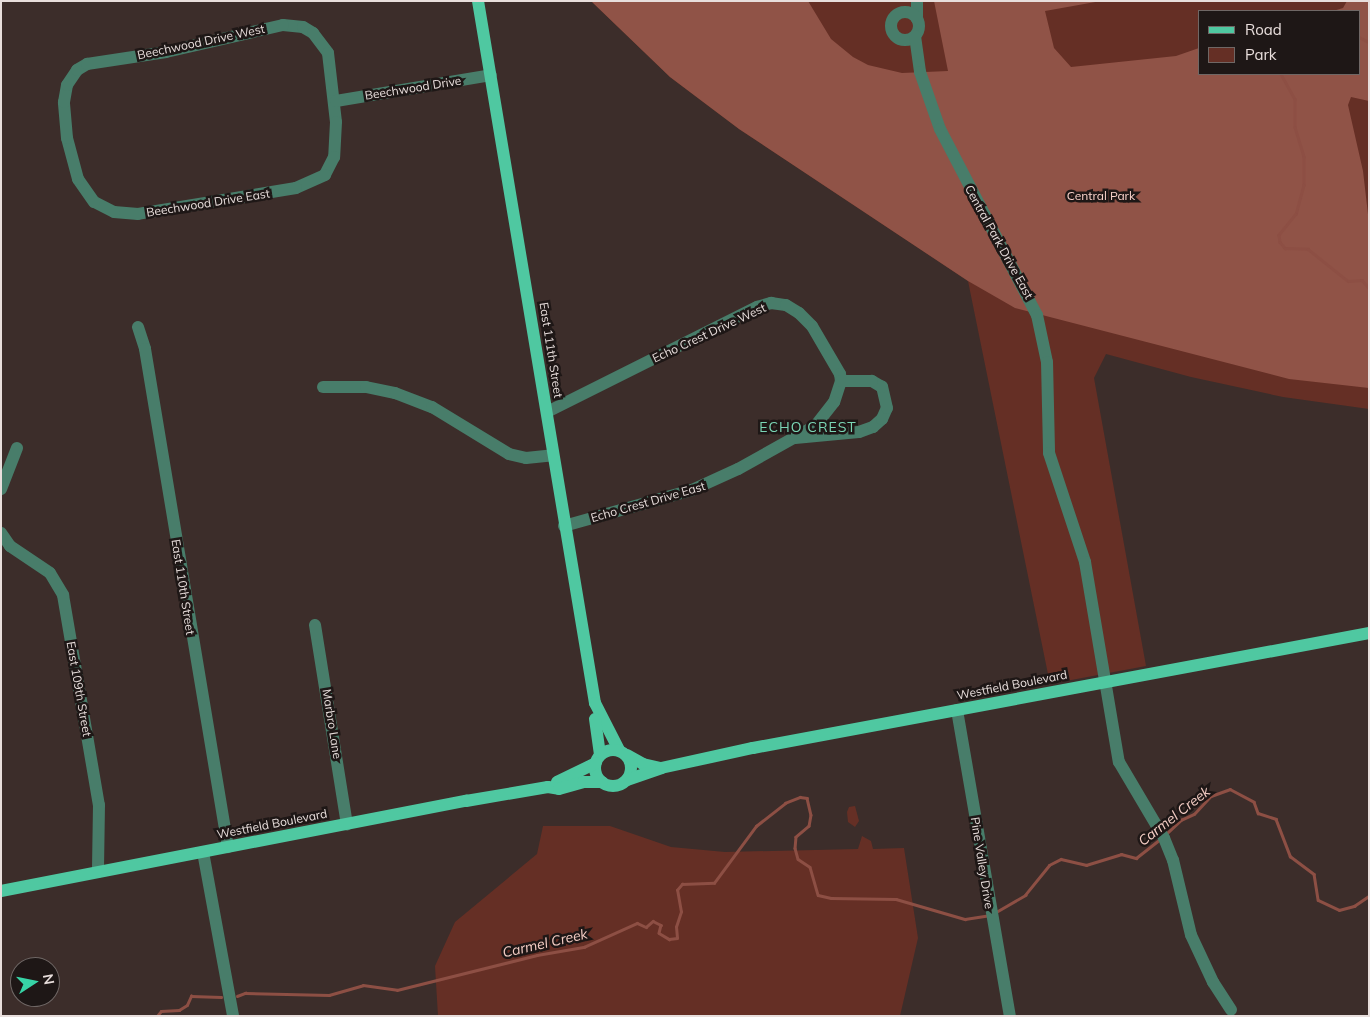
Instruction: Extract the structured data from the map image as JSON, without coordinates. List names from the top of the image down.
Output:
{
  "streets": {
    "main road": ["East 111th Street", "Westfield Boulevard"],
    "street": [
      "Beechwood Drive West",
      "Beechwood Drive",
      "Beechwood Drive East",
      "Central Park Drive East",
      "Echo Crest Drive West",
      "Echo Crest Drive East",
      "East 110th Street",
      "East 109th Street",
      "Marbro Lane",
      "Pine Valley Drive"
    ]
  },
  "crossings": [
    ["Beechwood Drive West", "Beechwood Drive"],
    ["Beechwood Drive West", "Beechwood Drive East"],
    ["Beechwood Drive", "Beechwood Drive East"],
    ["Beechwood Drive", "East 111th Street"],
    ["Central Park Drive East", "Westfield Boulevard"],
    ["Echo Crest Drive West", "East 111th Street"],
    ["Echo Crest Drive West", "Echo Crest Drive East"],
    ["East 111th Street", "Echo Crest Drive East"],
    ["East 111th Street", "Westfield Boulevard"],
    ["East 110th Street", "Westfield Boulevard"],
    ["Westfield Boulevard", "East 109th Street"],
    ["Westfield Boulevard", "Marbro Lane"],
    ["Westfield Boulevard", "Pine Valley Drive"]
  ],
  "districts": ["ECHO CREST"],
  "water": ["Carmel Creek"],
  "parks": ["Central Park"],
  "legend": ["Road", "Park"],
  "north": "right"
}
